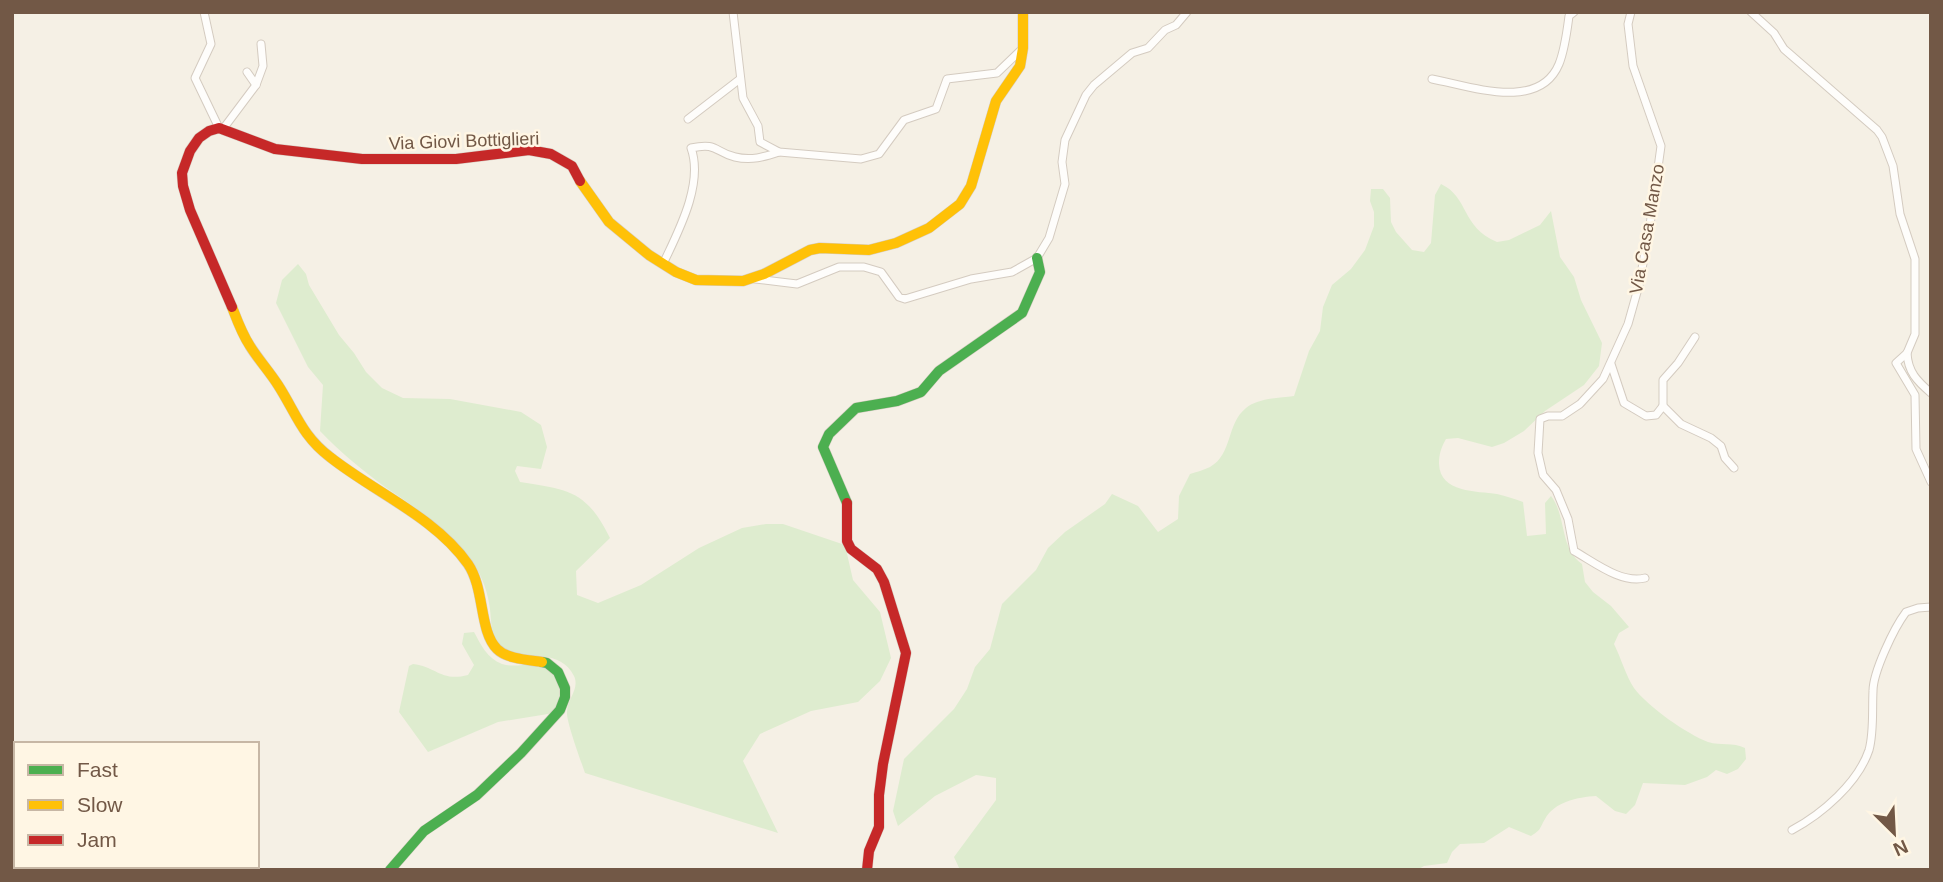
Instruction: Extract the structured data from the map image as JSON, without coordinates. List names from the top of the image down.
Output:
{
  "streets": {
    "street": ["Via Giovi Bottiglieri", "Via Casa Manzo"]
  },
  "legend": ["Fast", "Slow", "Jam"],
  "north": "bottom right"
}
